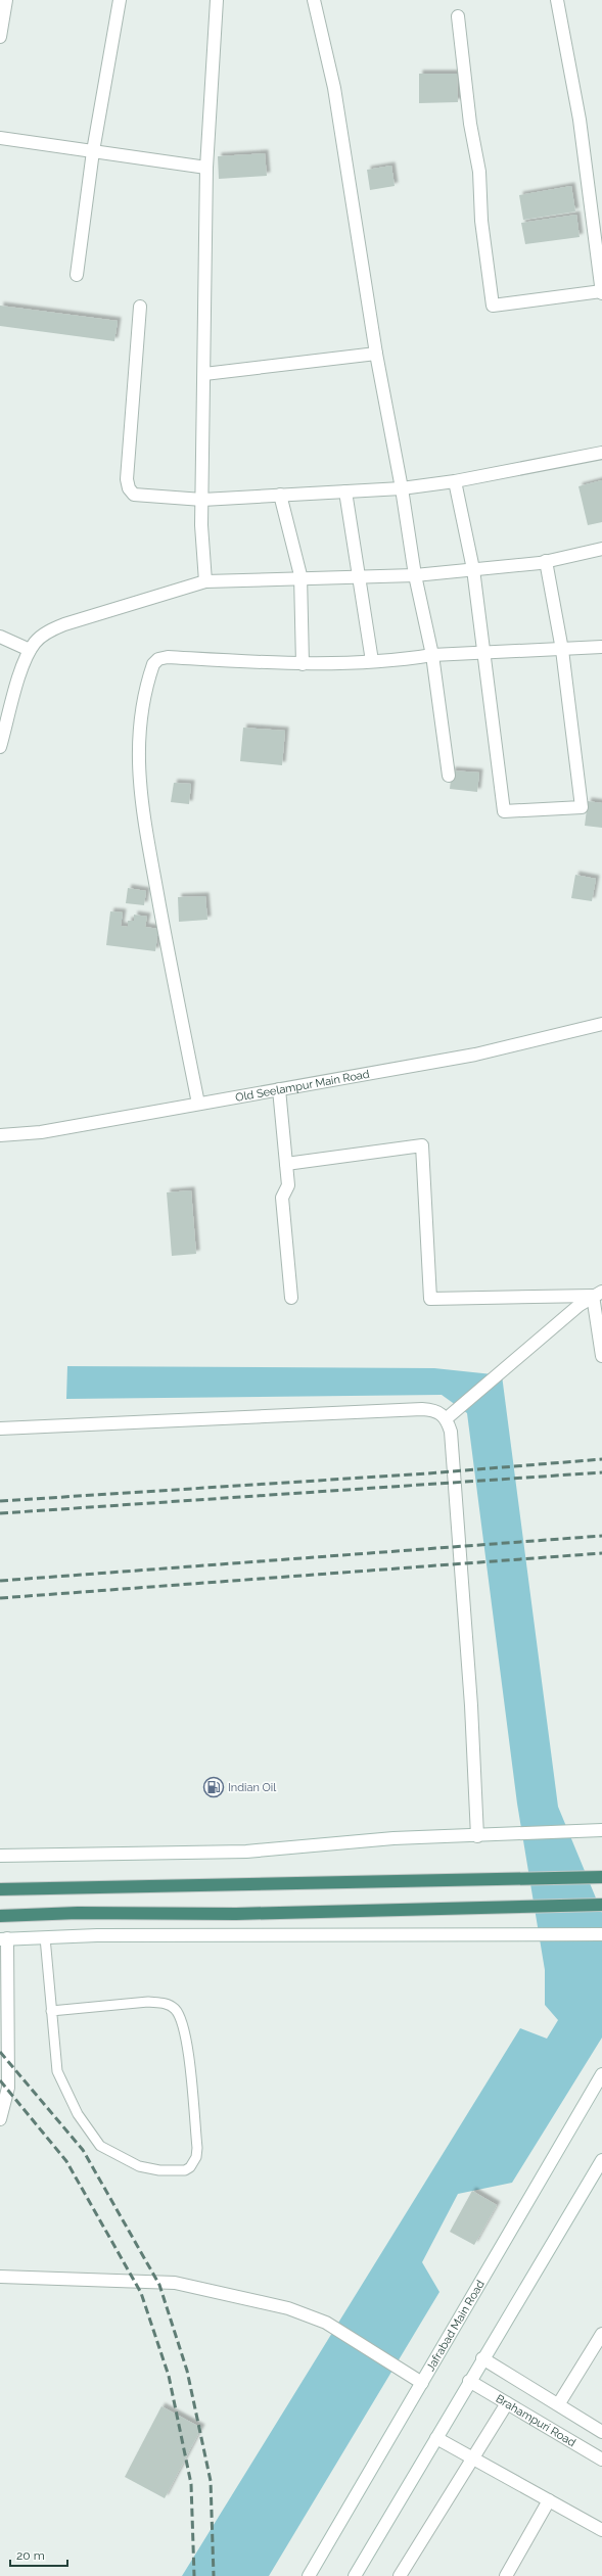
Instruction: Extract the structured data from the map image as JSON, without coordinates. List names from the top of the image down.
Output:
{
  "streets": {
    "street": ["Old Seelampur Main Road", "Jafrabad Main Road", "Brahampuri Road"]
  },
  "places": {
    "fuel station": ["Indian Oil"]
  },
  "scale_bar": "20 m"
}
